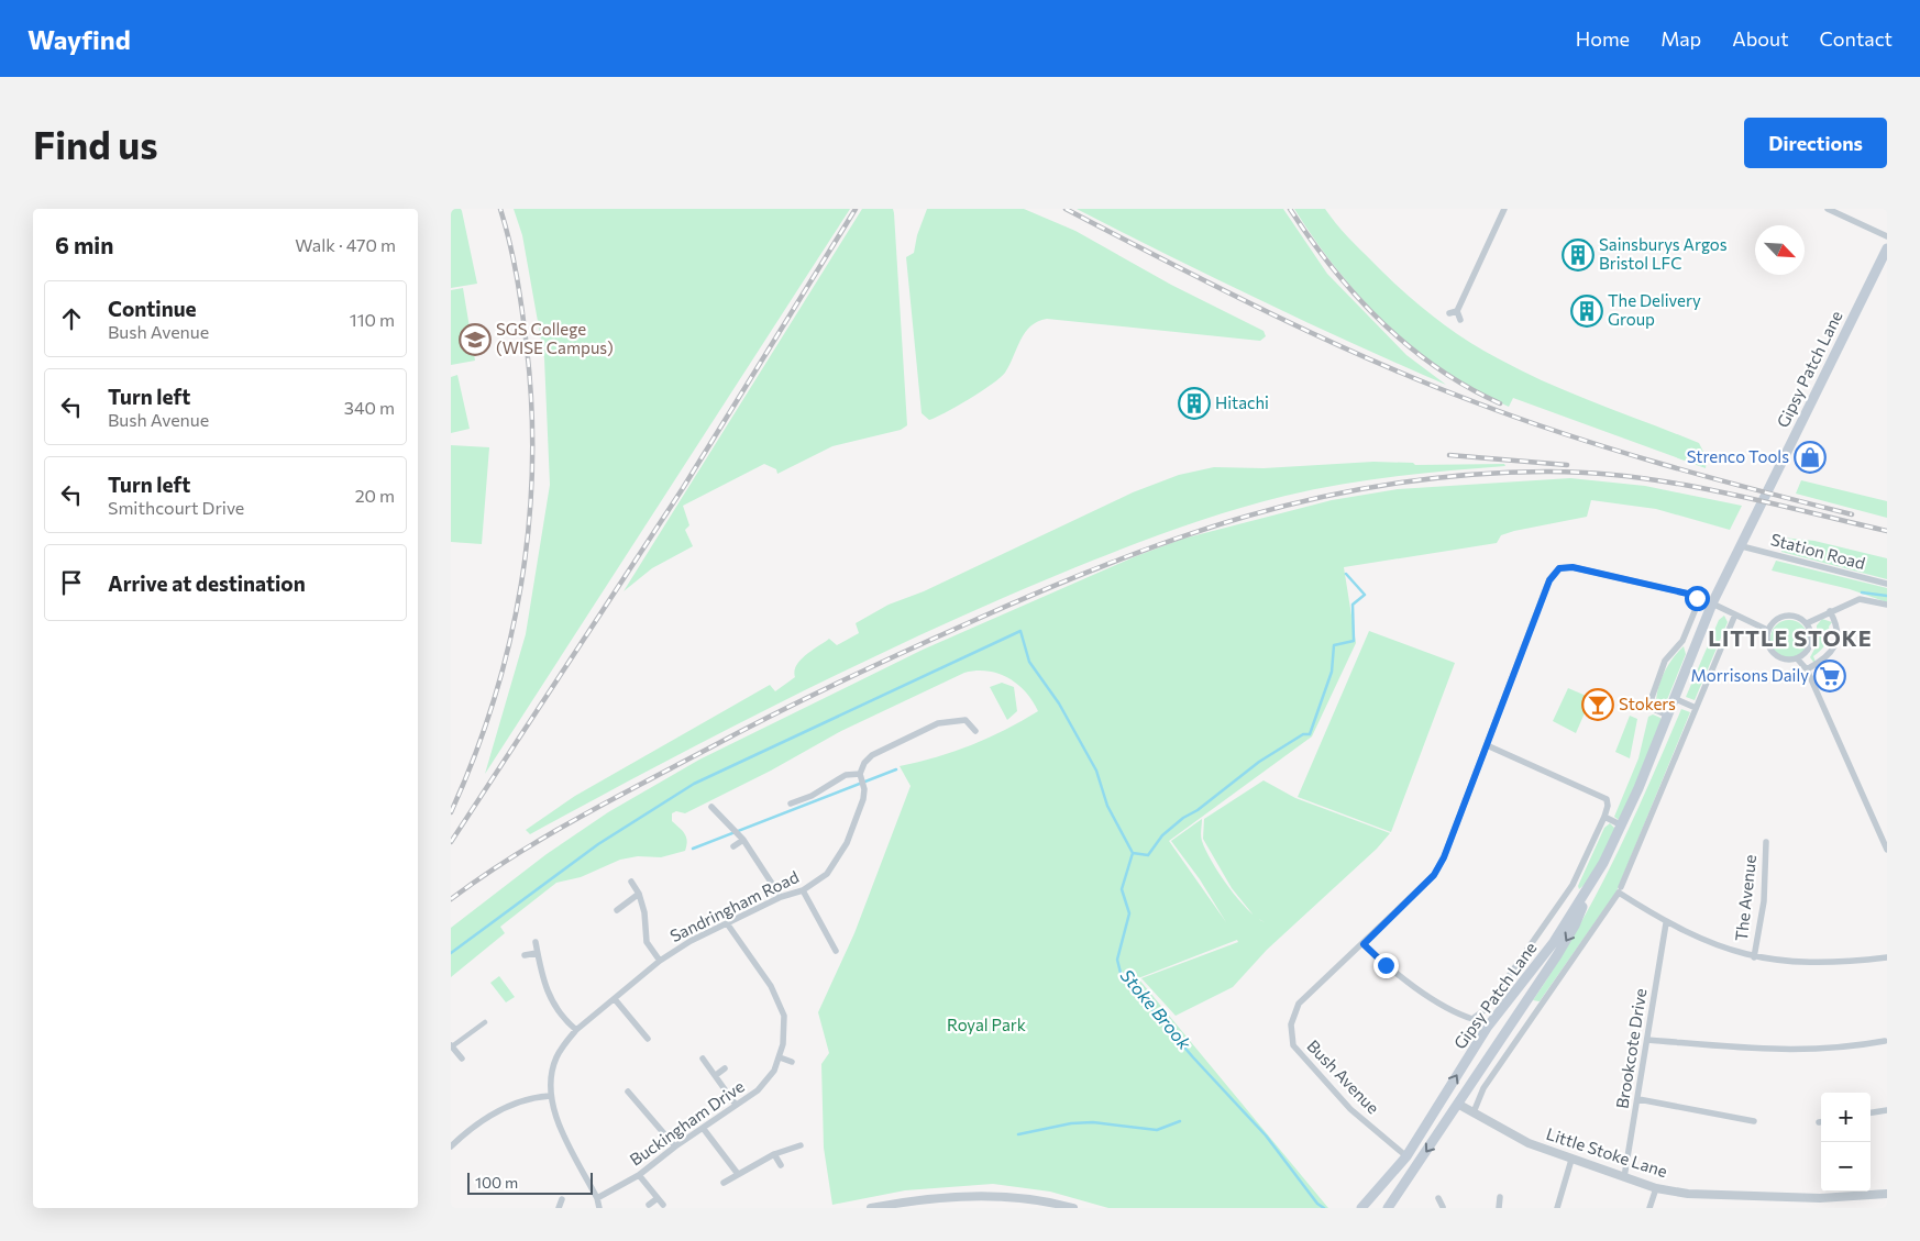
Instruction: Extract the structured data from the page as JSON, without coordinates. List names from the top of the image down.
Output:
{
  "streets": {
    "main road": ["Gipsy Patch Lane"],
    "street": [
      "Station Road",
      "The Avenue",
      "Sandringham Road",
      "Brookcote Drive",
      "Bush Avenue",
      "Buckingham Drive",
      "Little Stoke Lane"
    ]
  },
  "crossings": [
    ["Gipsy Patch Lane", "Station Road"],
    ["Gipsy Patch Lane", "Bush Avenue"],
    ["Gipsy Patch Lane", "Little Stoke Lane"],
    ["Sandringham Road", "Buckingham Drive"],
    ["Brookcote Drive", "Little Stoke Lane"]
  ],
  "districts": ["LITTLE STOKE"],
  "water": ["Stoke Brook"],
  "parks": ["Royal Park"],
  "places": {
    "building": ["Sainsburys Argos Bristol LFC", "The Delivery Group", "Hitachi"],
    "school or university": ["SGS College (WISE Campus)"],
    "shop": ["Strenco Tools"],
    "supermarket": ["Morrisons Daily"],
    "bar": ["Stokers"]
  },
  "scale_bar": "100 m",
  "north": "bottom right",
  "page": {
    "header": "Wayfind",
    "nav": [
      "Home",
      "Map",
      "About",
      "Contact"
    ],
    "buttons": "Directions",
    "title": "Find us",
    "heading": ["6 min", "Walk · 470 m"],
    "list": [
      ["Continue", "Bush Avenue", "110 m"],
      ["Turn left", "Bush Avenue", "340 m"],
      ["Turn left", "Smithcourt Drive", "20 m"],
      "Arrive at destination"
    ],
    "map_buttons": ["+", "−"],
    "scale": "100 m"
  }
}
